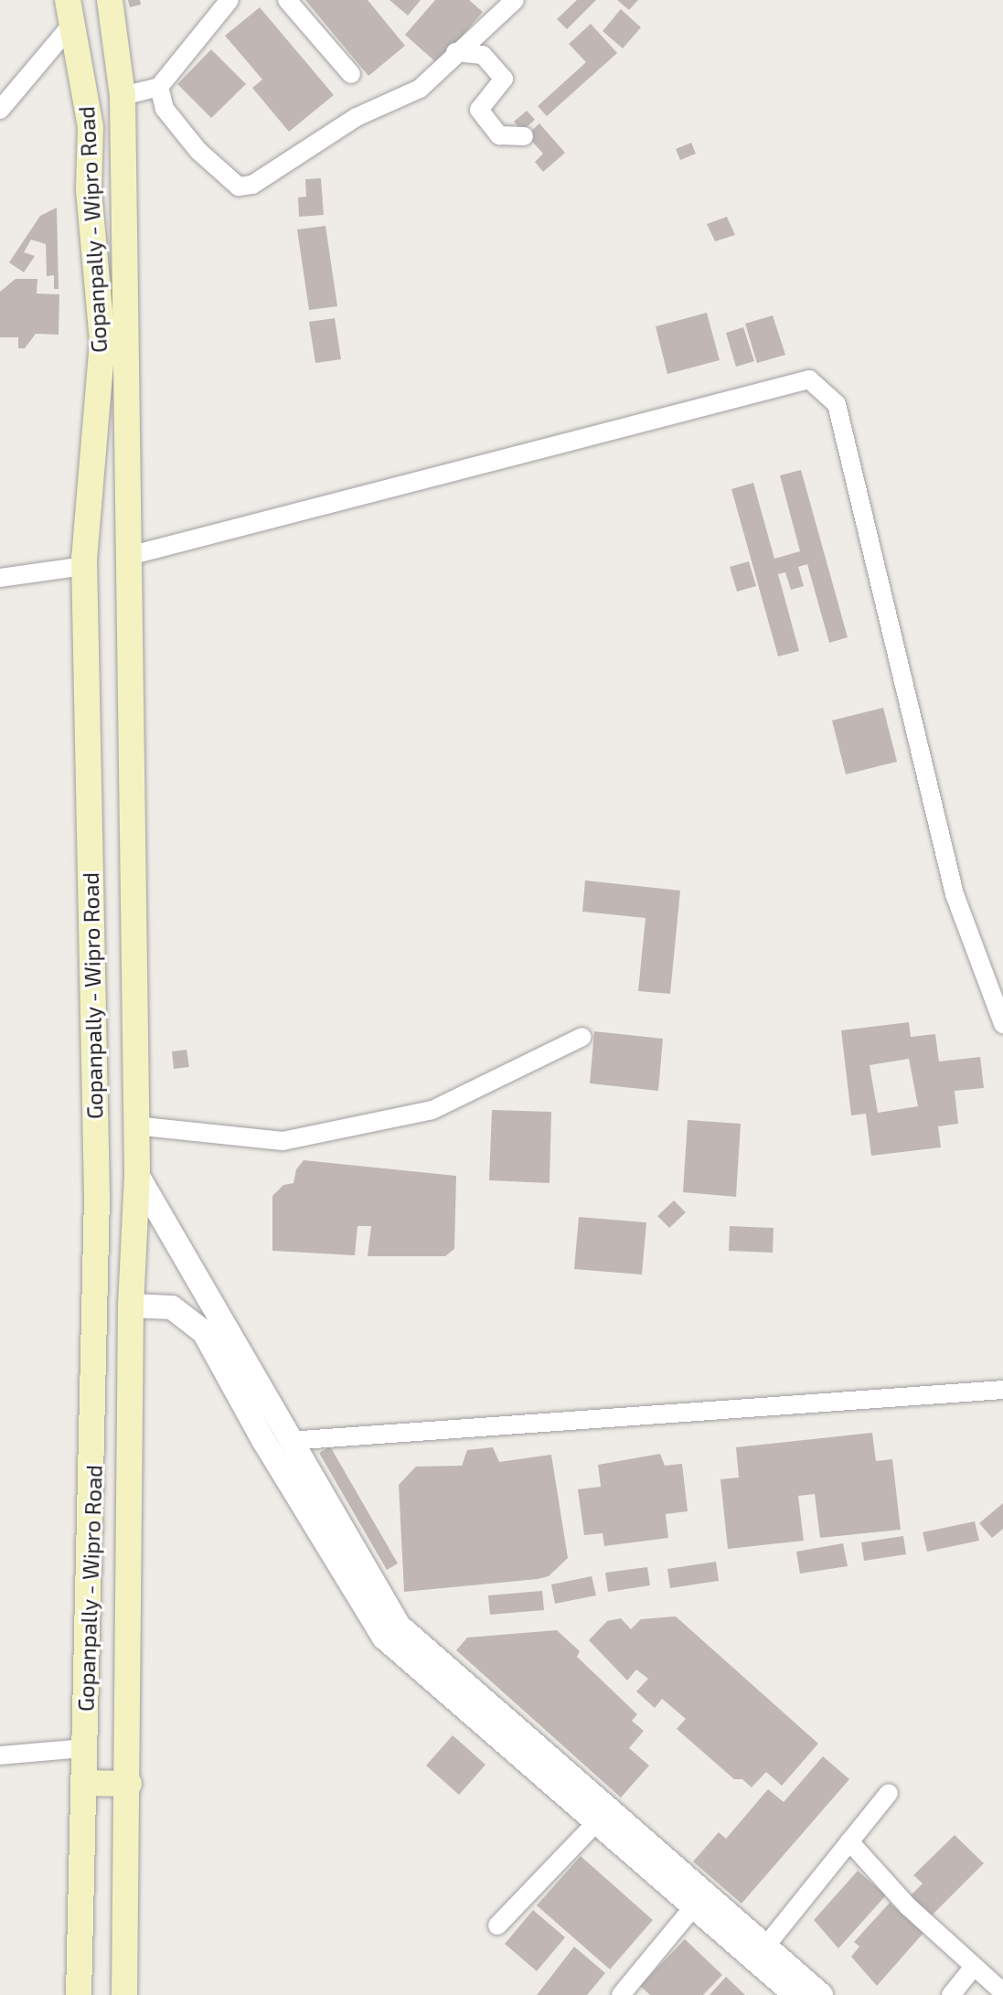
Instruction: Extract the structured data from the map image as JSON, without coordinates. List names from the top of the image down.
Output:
{
  "streets": {
    "main road": ["Gopanpally - Wipro Road"]
  }
}
